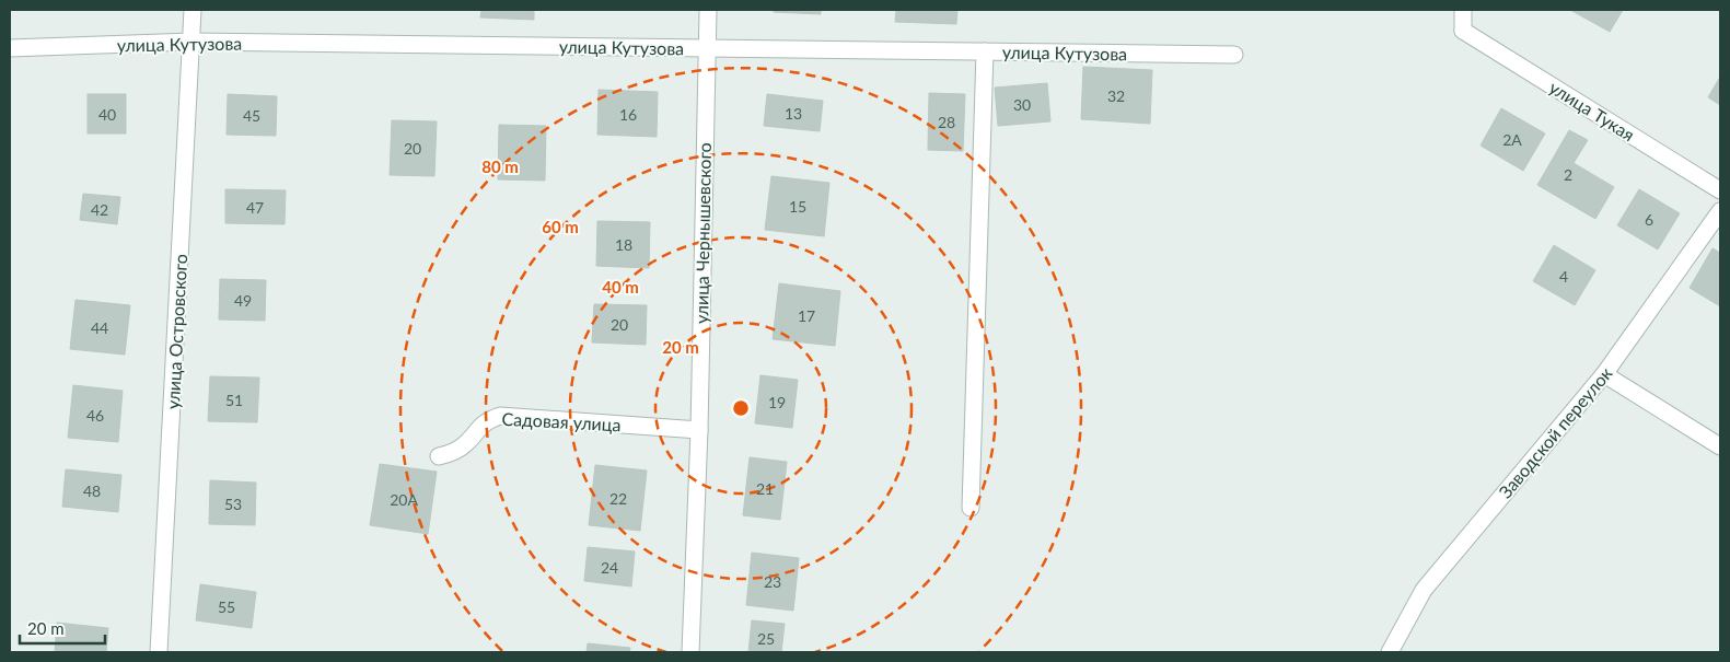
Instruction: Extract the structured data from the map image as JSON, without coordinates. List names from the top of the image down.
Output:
{
  "streets": {
    "street": [
      "улица Кутузова",
      "улица Тукая",
      "улица Чернышевского",
      "улица Островского",
      "Садовая улица",
      "Заводской переулок"
    ]
  },
  "crossings": [
    ["улица Кутузова", "улица Чернышевского"],
    ["улица Кутузова", "улица Островского"],
    ["улица Чернышевского", "Садовая улица"]
  ],
  "house_numbers": [
    "32",
    "30",
    "13",
    "40",
    "16",
    "45",
    "28",
    "2А",
    "20",
    "2",
    "15",
    "47",
    "42",
    "6",
    "18",
    "4",
    "49",
    "17",
    "20",
    "44",
    "51",
    "19",
    "46",
    "21",
    "48",
    "22",
    "20А",
    "53",
    "24",
    "23",
    "55",
    "25"
  ],
  "scale_bar": "20 m",
  "rings": [
    "80 m",
    "60 m",
    "40 m",
    "20 m"
  ]
}
